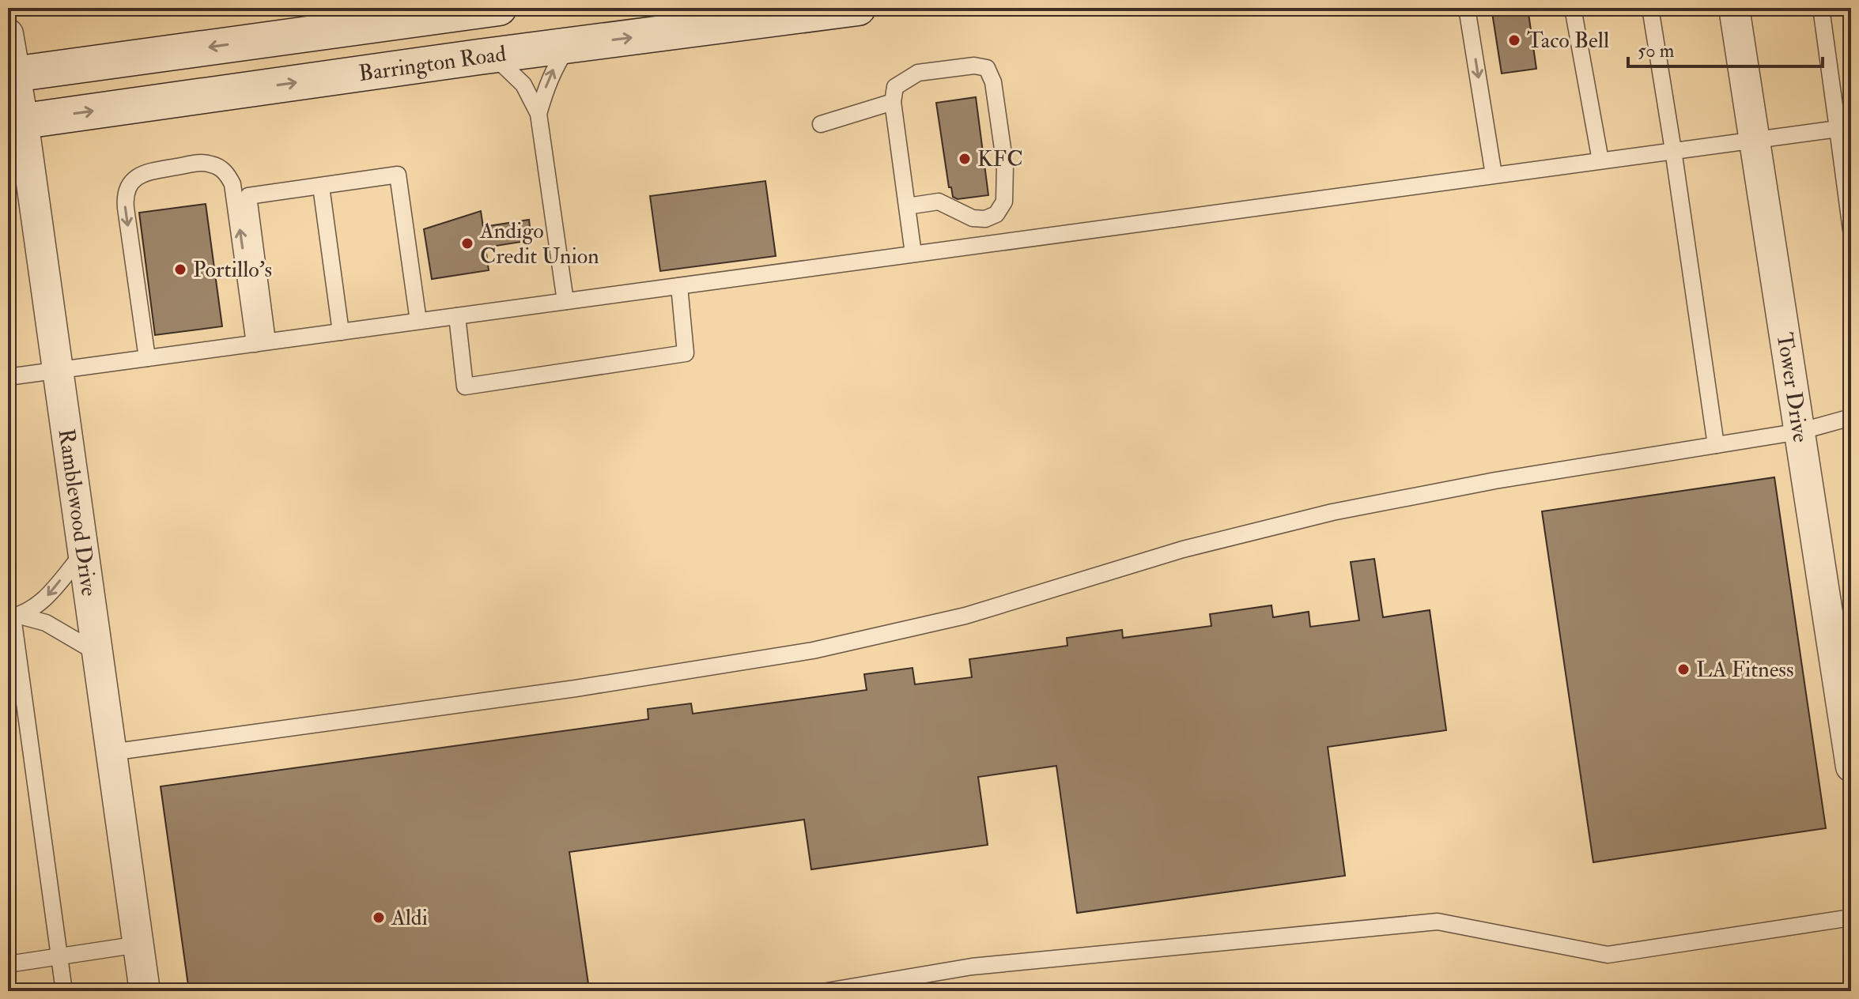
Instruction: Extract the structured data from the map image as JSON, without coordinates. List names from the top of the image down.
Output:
{
  "streets": {
    "main road": ["Barrington Road"],
    "street": ["Tower Drive", "Ramblewood Drive"]
  },
  "crossings": [
    ["Barrington Road", "Ramblewood Drive"]
  ],
  "places": [
    "Taco Bell",
    "KFC",
    "Andigo Credit Union",
    "Portillo's",
    "LA Fitness",
    "Aldi"
  ],
  "scale_bar": "50 m"
}
